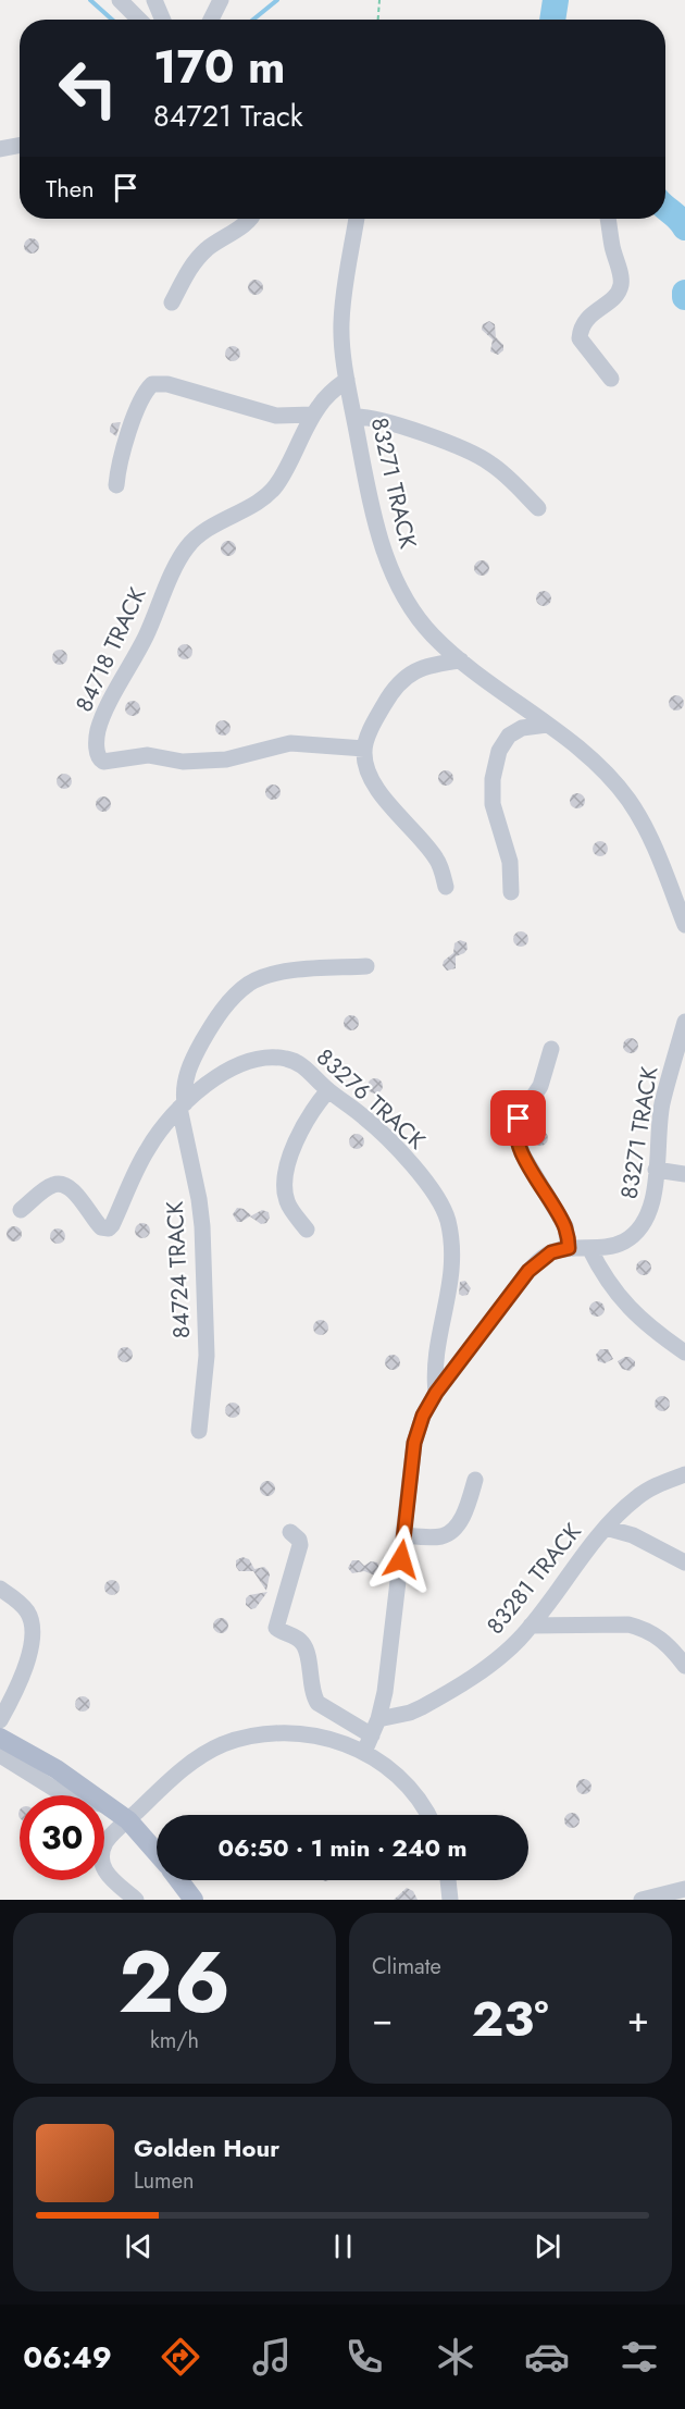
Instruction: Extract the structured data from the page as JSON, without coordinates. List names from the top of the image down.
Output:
{
  "streets": {
    "street": [
      "83271 TRACK",
      "84718 TRACK",
      "83276 TRACK",
      "84724 TRACK",
      "83281 TRACK"
    ]
  },
  "crossings": [
    ["83271 TRACK", "84718 TRACK"],
    ["83271 TRACK", "83276 TRACK"],
    ["83271 TRACK", "83281 TRACK"],
    ["83276 TRACK", "84724 TRACK"]
  ],
  "page": {
    "turn": ["170 m", "84721 Track"],
    "then": "Then",
    "limit": "30",
    "trip": "06:50 · 1 min · 240 m",
    "tile": [
      ["26", "km/h"],
      "Climate"
    ],
    "heat": ["−", "23°", "+"],
    "song": ["Golden Hour", "Lumen"],
    "tabs": "06:49"
  }
}
